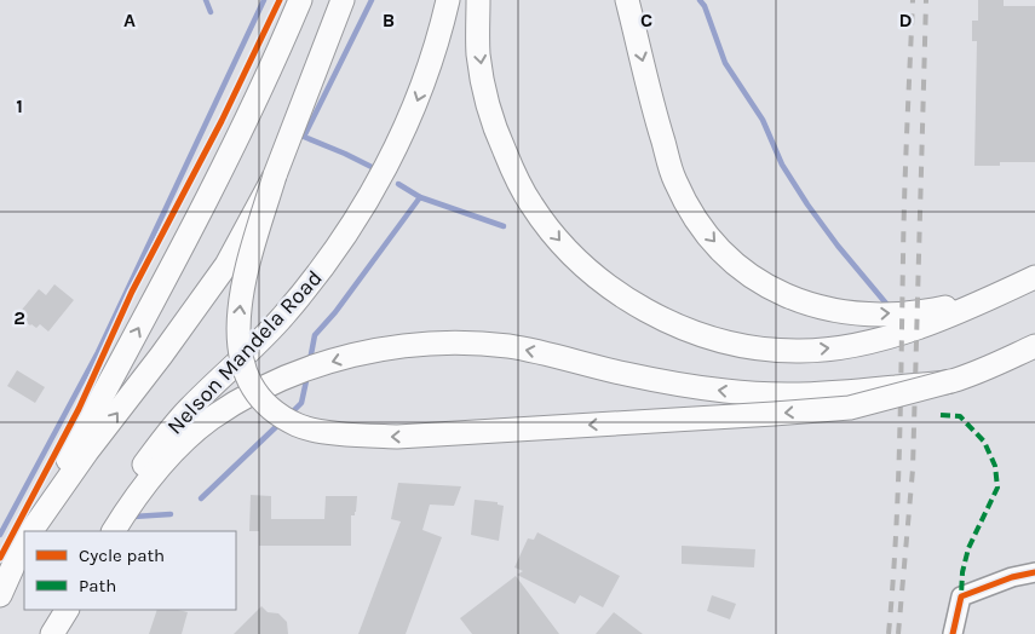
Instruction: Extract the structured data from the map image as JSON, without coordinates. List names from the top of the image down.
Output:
{
  "streets": {
    "main road": ["Nelson Mandela Road"]
  },
  "legend": ["Cycle path", "Path"],
  "grid": {
    "columns": [
      "A",
      "B",
      "C",
      "D"
    ],
    "rows": ["1", "2"]
  }
}
